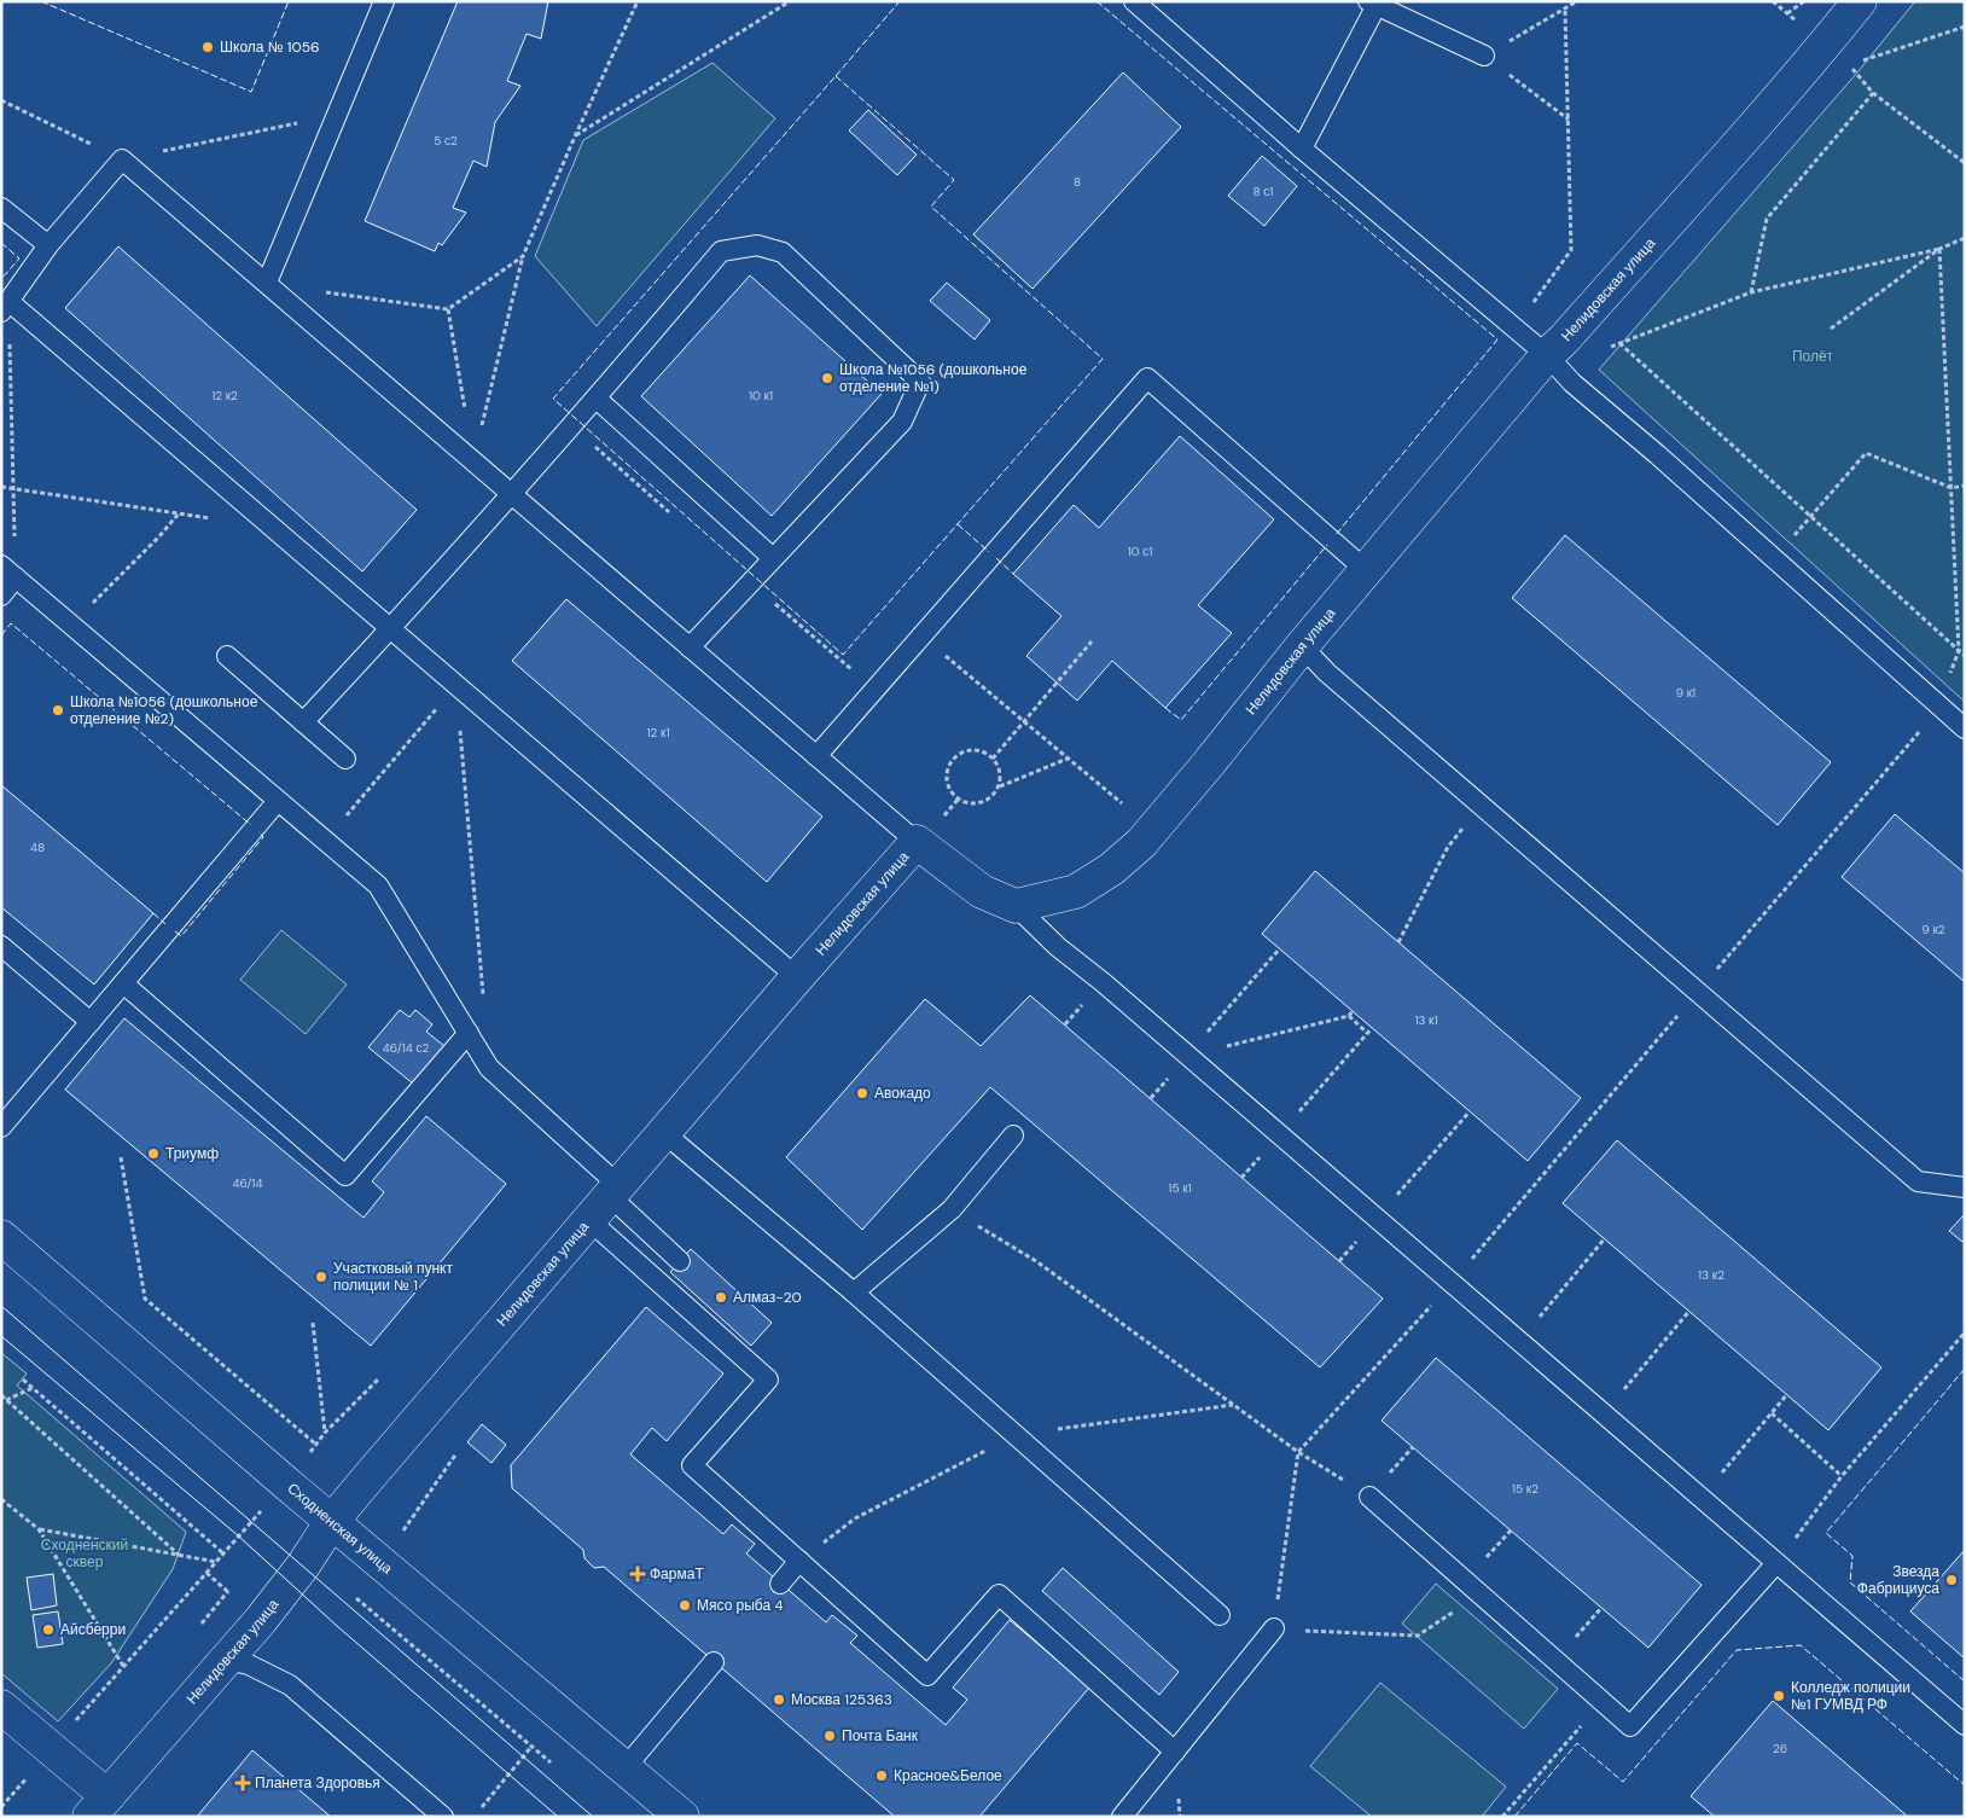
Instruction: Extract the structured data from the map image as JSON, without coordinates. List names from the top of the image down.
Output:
{
  "streets": {
    "street": ["Нелидовская улица", "Сходненская улица"]
  },
  "crossings": [
    ["Нелидовская улица", "Сходненская улица"]
  ],
  "parks": ["Полёт", "Сходненский сквер"],
  "places": {
    "other": [
      "Школа № 1056",
      "Школа №1056 (дошкольное отделение №1)",
      "Школа №1056 (дошкольное отделение №2)",
      "Авокадо",
      "Триумф",
      "Участковый пункт полиции № 1",
      "Алмаз-20",
      "Звезда Фабрициуса",
      "Мясо рыба 4",
      "Айсберри",
      "Колледж полиции №1 ГУМВД РФ",
      "Москва 125363",
      "Почта Банк",
      "Красное&Белое"
    ],
    "health": ["ФармаТ", "Планета Здоровья"]
  },
  "house_numbers": [
    "5 с2",
    "8",
    "8 с1",
    "12 к2",
    "10 к1",
    "10 с1",
    "9 к1",
    "12 к1",
    "48",
    "9 к2",
    "13 к1",
    "46/14 с2",
    "46/14",
    "15 к1",
    "13 к2",
    "15 к2",
    "26"
  ]
}
